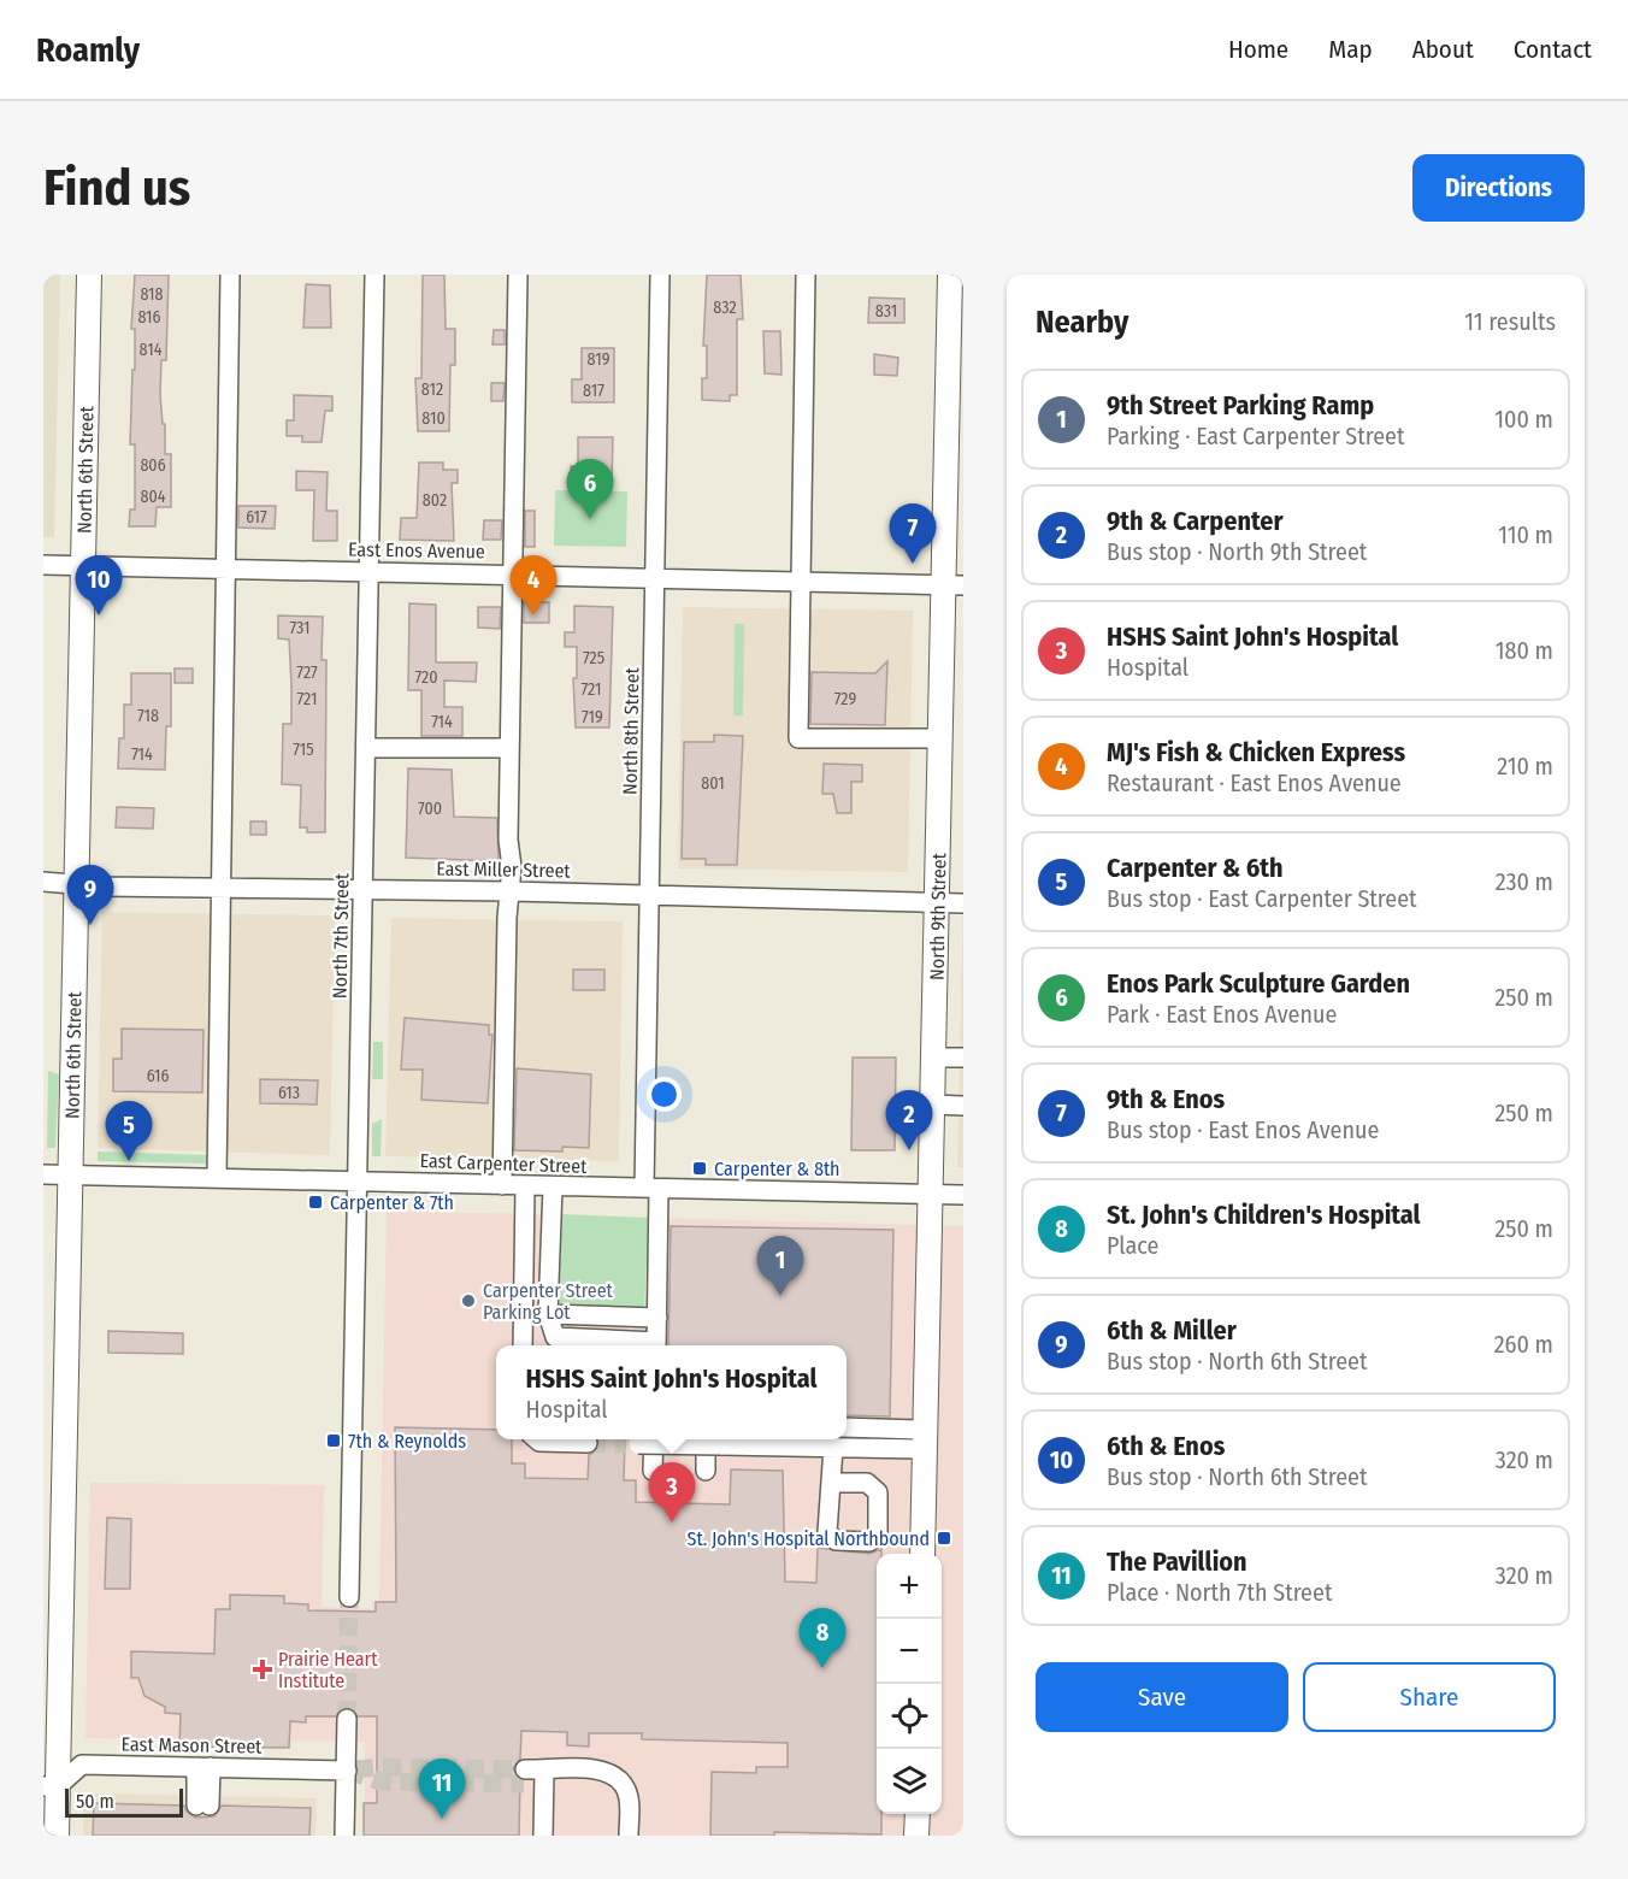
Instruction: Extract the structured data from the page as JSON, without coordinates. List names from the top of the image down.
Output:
{
  "streets": {
    "main road": ["North 6th Street", "North 9th Street"],
    "street": [
      "East Enos Avenue",
      "North 8th Street",
      "East Miller Street",
      "North 7th Street",
      "East Carpenter Street",
      "East Mason Street"
    ]
  },
  "crossings": [
    ["North 6th Street", "East Enos Avenue"],
    ["North 6th Street", "East Miller Street"],
    ["North 6th Street", "East Carpenter Street"],
    ["North 6th Street", "East Mason Street"],
    ["East Enos Avenue", "North 8th Street"],
    ["East Enos Avenue", "North 9th Street"],
    ["East Enos Avenue", "North 7th Street"],
    ["North 8th Street", "East Miller Street"],
    ["North 8th Street", "East Carpenter Street"],
    ["East Miller Street", "North 9th Street"],
    ["East Miller Street", "North 7th Street"],
    ["North 9th Street", "East Carpenter Street"],
    ["North 7th Street", "East Carpenter Street"]
  ],
  "places": {
    "transit": [
      "Carpenter & 8th",
      "Carpenter & 7th",
      "7th & Reynolds",
      "St. John's Hospital Northbound"
    ],
    "other": ["Carpenter Street Parking Lot"],
    "health": ["Prairie Heart Institute"]
  },
  "house_numbers": [
    "818",
    "832",
    "831",
    "816",
    "814",
    "819",
    "812",
    "817",
    "810",
    "806",
    "804",
    "802",
    "617",
    "731",
    "725",
    "727",
    "720",
    "721",
    "721",
    "729",
    "718",
    "719",
    "714",
    "715",
    "714",
    "801",
    "700",
    "616",
    "613"
  ],
  "scale_bar": "50 m",
  "page": {
    "header": "Roamly",
    "nav": [
      "Home",
      "Map",
      "About",
      "Contact"
    ],
    "buttons": [
      "Directions",
      ["Save", "Share"]
    ],
    "title": "Find us",
    "heading": ["Nearby", "11 results"],
    "list": [
      {
        "mark": "1",
        "name": "9th Street Parking Ramp",
        "note": "Parking · East Carpenter Street",
        "value": "100 m"
      },
      {
        "mark": "2",
        "name": "9th & Carpenter",
        "note": "Bus stop · North 9th Street",
        "value": "110 m"
      },
      {
        "mark": "3",
        "name": "HSHS Saint John's Hospital",
        "note": "Hospital",
        "value": "180 m"
      },
      {
        "mark": "4",
        "name": "MJ's Fish & Chicken Express",
        "note": "Restaurant · East Enos Avenue",
        "value": "210 m"
      },
      {
        "mark": "5",
        "name": "Carpenter & 6th",
        "note": "Bus stop · East Carpenter Street",
        "value": "230 m"
      },
      {
        "mark": "6",
        "name": "Enos Park Sculpture Garden",
        "note": "Park · East Enos Avenue",
        "value": "250 m"
      },
      {
        "mark": "7",
        "name": "9th & Enos",
        "note": "Bus stop · East Enos Avenue",
        "value": "250 m"
      },
      {
        "mark": "8",
        "name": "St. John's Children's Hospital",
        "note": "Place",
        "value": "250 m"
      },
      {
        "mark": "9",
        "name": "6th & Miller",
        "note": "Bus stop · North 6th Street",
        "value": "260 m"
      },
      {
        "mark": "10",
        "name": "6th & Enos",
        "note": "Bus stop · North 6th Street",
        "value": "320 m"
      },
      {
        "mark": "11",
        "name": "The Pavillion",
        "note": "Place · North 7th Street",
        "value": "320 m"
      }
    ],
    "pins": [
      "6",
      "7",
      "4",
      "10",
      "9",
      "2",
      "5",
      "1",
      "3",
      "8",
      "11"
    ],
    "popup": ["HSHS Saint John's Hospital", "Hospital"],
    "map_buttons": ["+", "−"],
    "scale": "50 m"
  }
}
